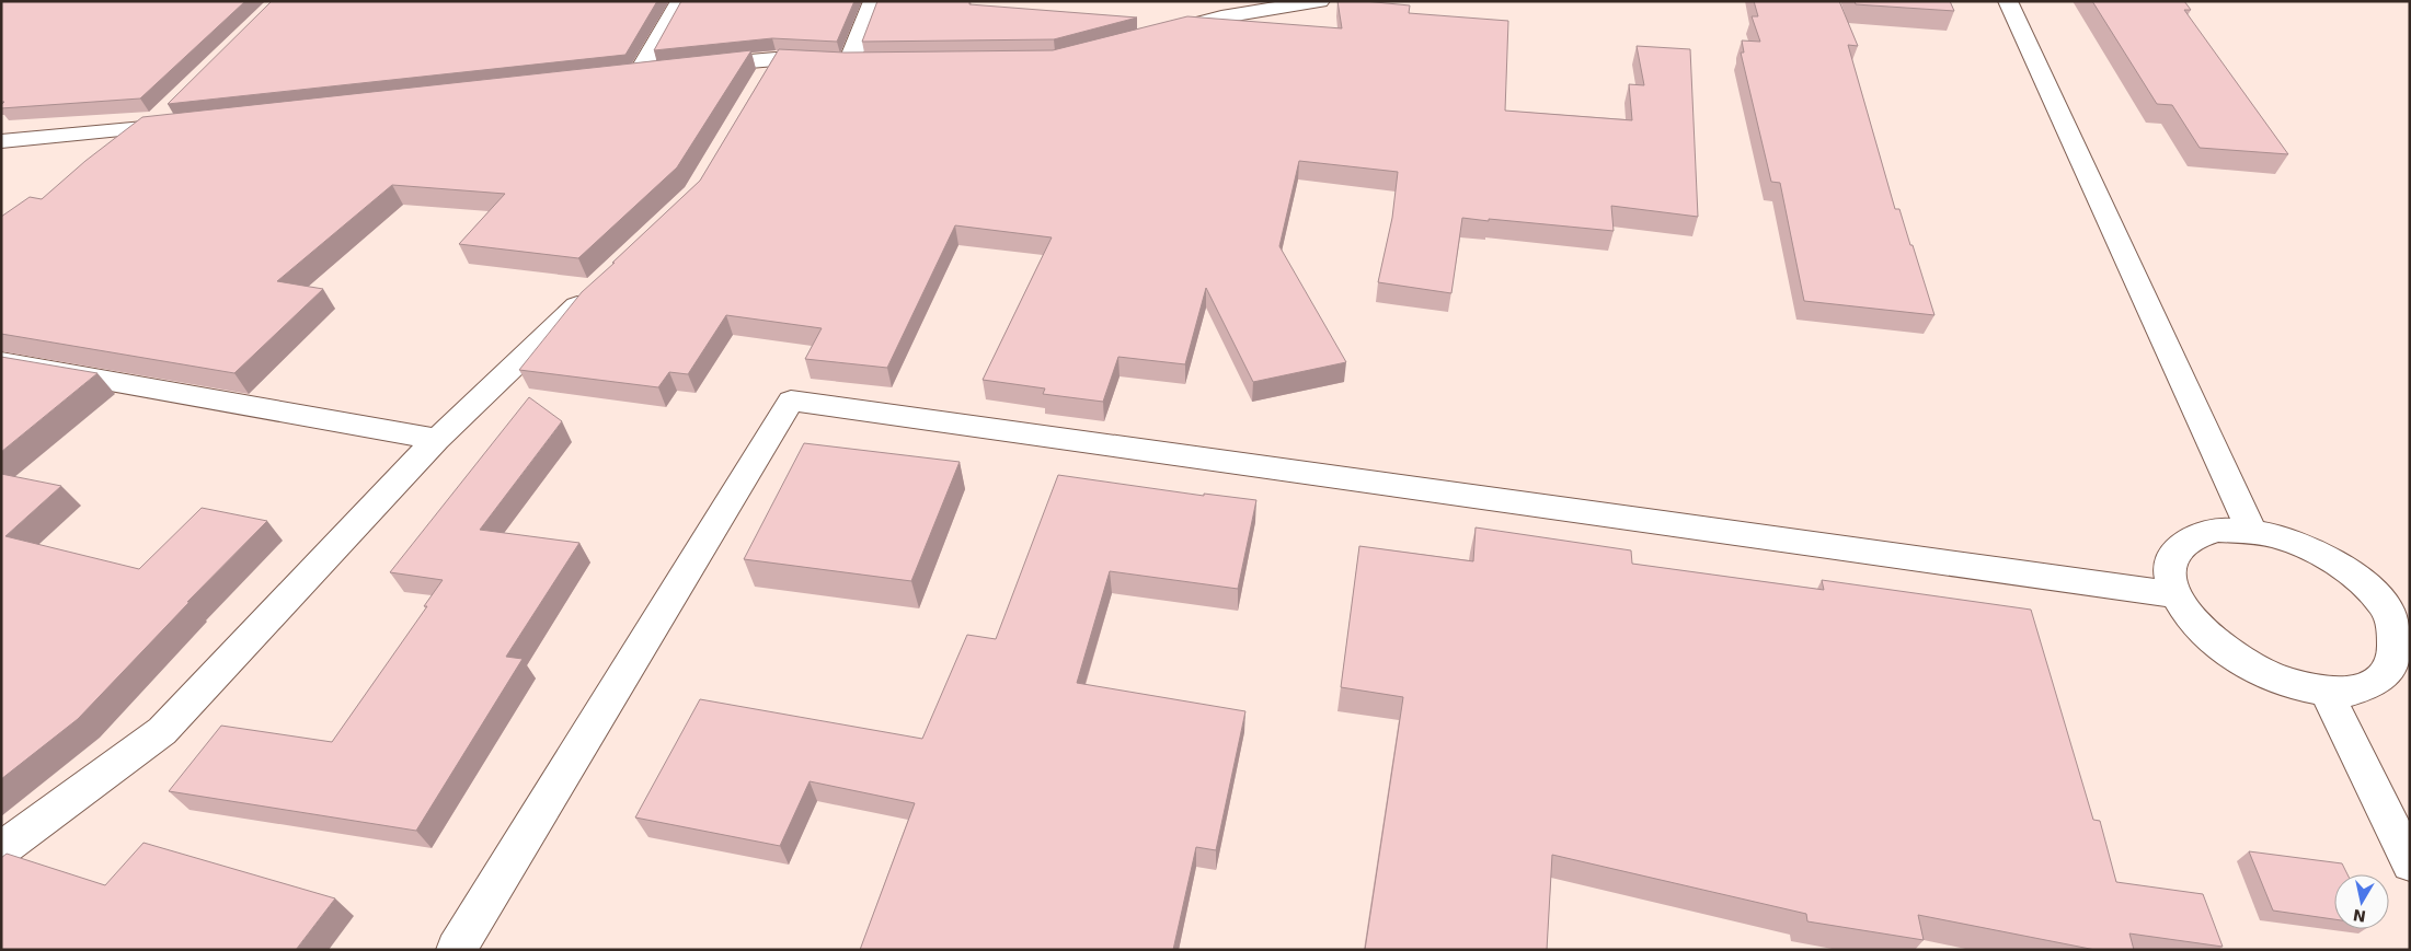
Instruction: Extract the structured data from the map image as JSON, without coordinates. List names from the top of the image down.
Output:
{
  "north": "bottom"
}
